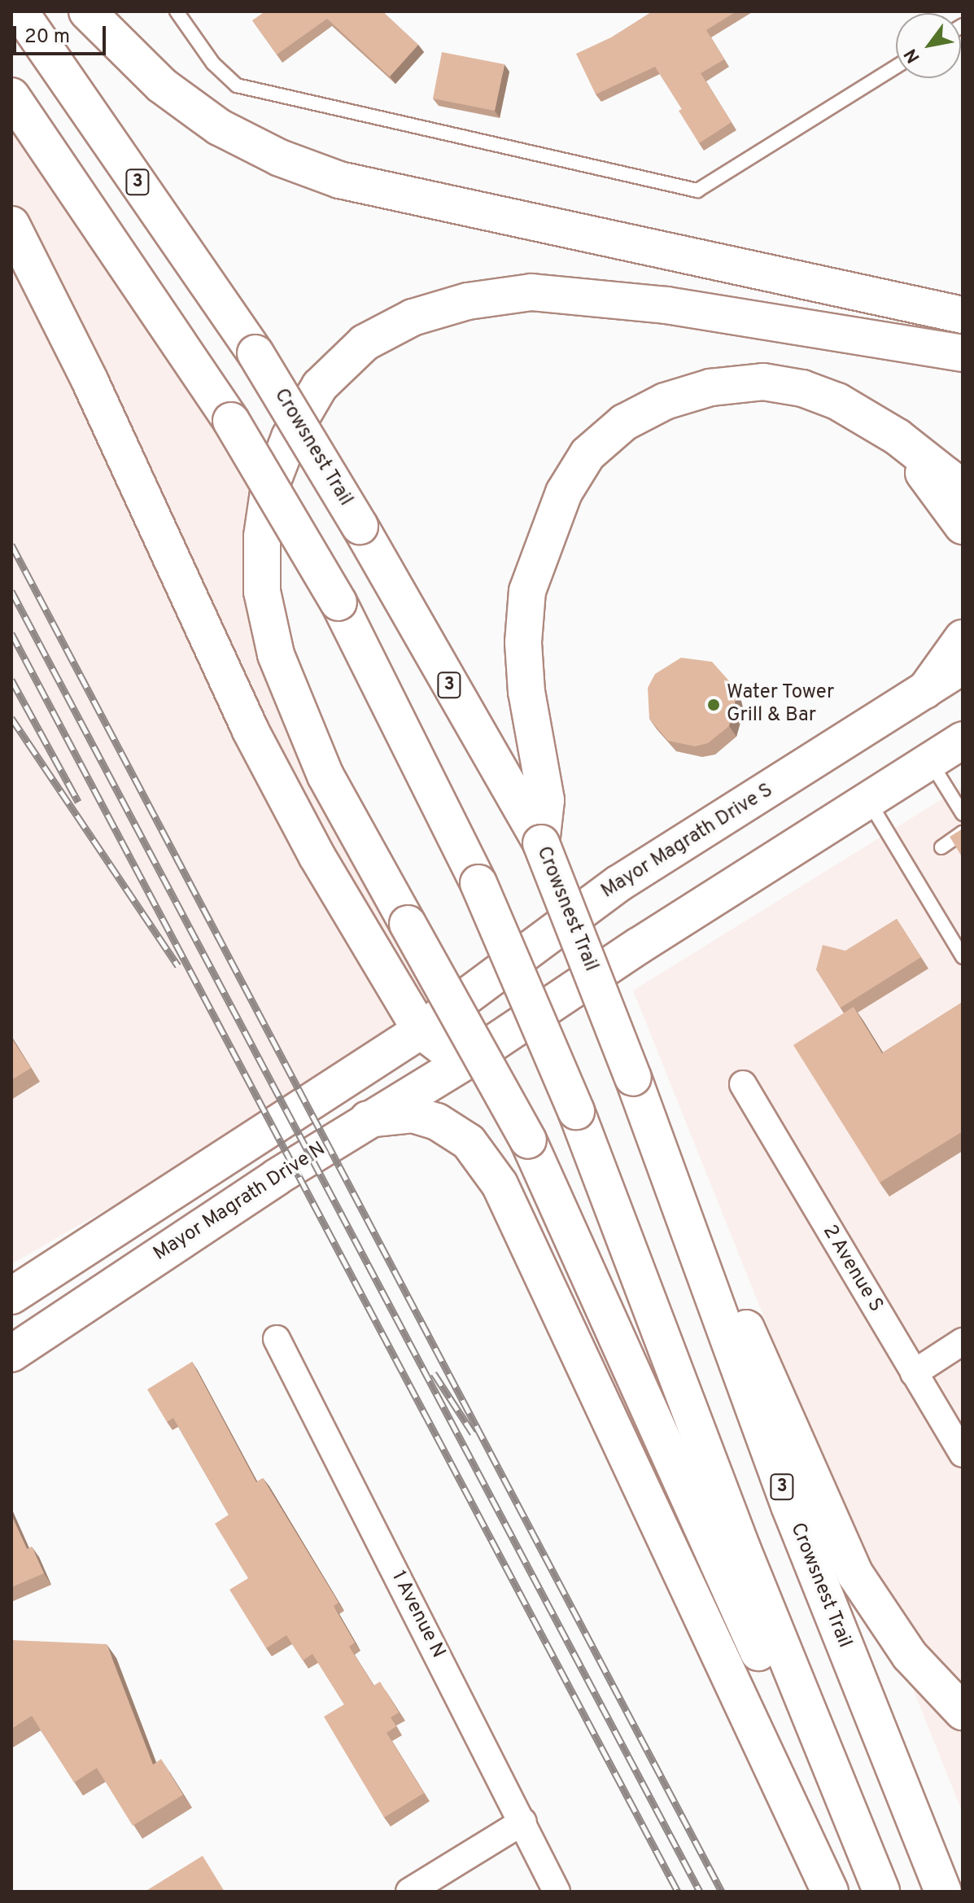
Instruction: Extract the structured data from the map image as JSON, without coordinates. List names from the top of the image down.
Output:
{
  "streets": {
    "main road": [
      "3",
      "Crowsnest Trail",
      "Mayor Magrath Drive S",
      "Mayor Magrath Drive N"
    ],
    "street": ["2 Avenue S", "1 Avenue N"]
  },
  "places": ["Water Tower Grill & Bar"],
  "scale_bar": "20 m",
  "north": "bottom left"
}
